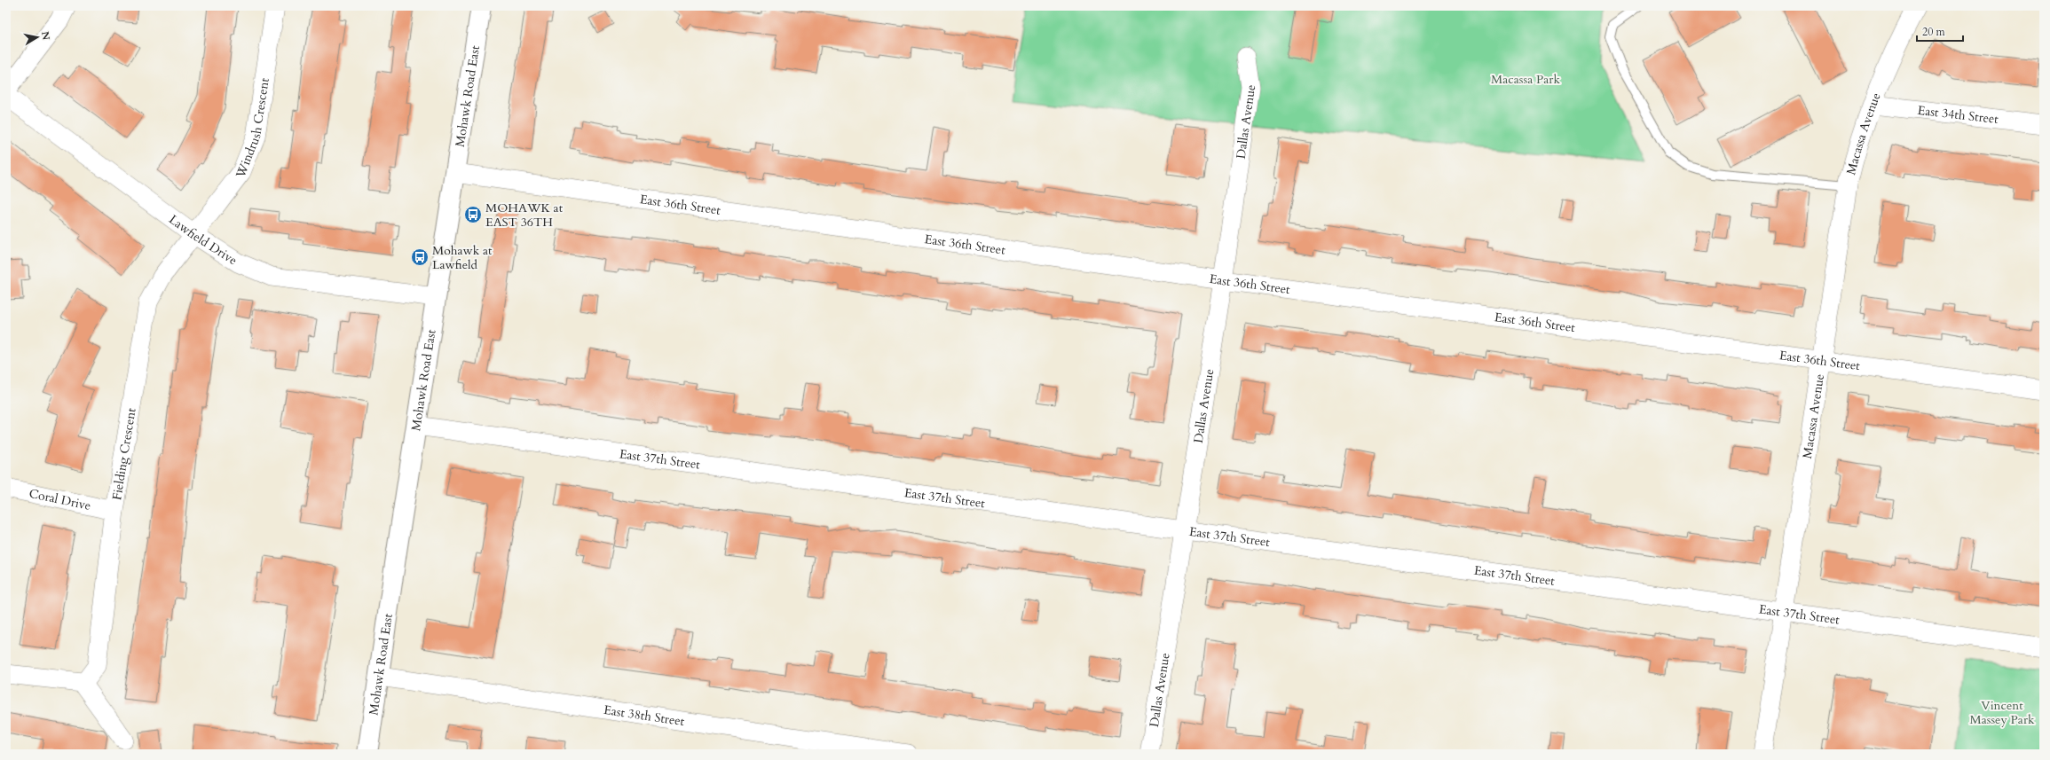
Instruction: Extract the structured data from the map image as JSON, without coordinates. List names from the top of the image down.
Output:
{
  "streets": {
    "main road": ["Mohawk Road East"],
    "street": [
      "East 34th Street",
      "Dallas Avenue",
      "Windrush Crescent",
      "Macassa Avenue",
      "East 36th Street",
      "Lawfield Drive",
      "Fielding Crescent",
      "East 37th Street",
      "Coral Drive",
      "East 38th Street"
    ]
  },
  "crossings": [
    ["Mohawk Road East", "East 36th Street"],
    ["Mohawk Road East", "Lawfield Drive"],
    ["Mohawk Road East", "East 37th Street"],
    ["Mohawk Road East", "East 38th Street"],
    ["East 34th Street", "Macassa Avenue"],
    ["Dallas Avenue", "East 36th Street"],
    ["Dallas Avenue", "East 37th Street"],
    ["Windrush Crescent", "Lawfield Drive"],
    ["Windrush Crescent", "Fielding Crescent"],
    ["Macassa Avenue", "East 36th Street"],
    ["Macassa Avenue", "East 37th Street"],
    ["Lawfield Drive", "Fielding Crescent"],
    ["Fielding Crescent", "Coral Drive"]
  ],
  "parks": ["Macassa Park", "Vincent Massey Park"],
  "places": {
    "bus stop": ["MOHAWK at EAST 36TH", "Mohawk at Lawfield"]
  },
  "scale_bar": "20 m",
  "north": "right"
}
